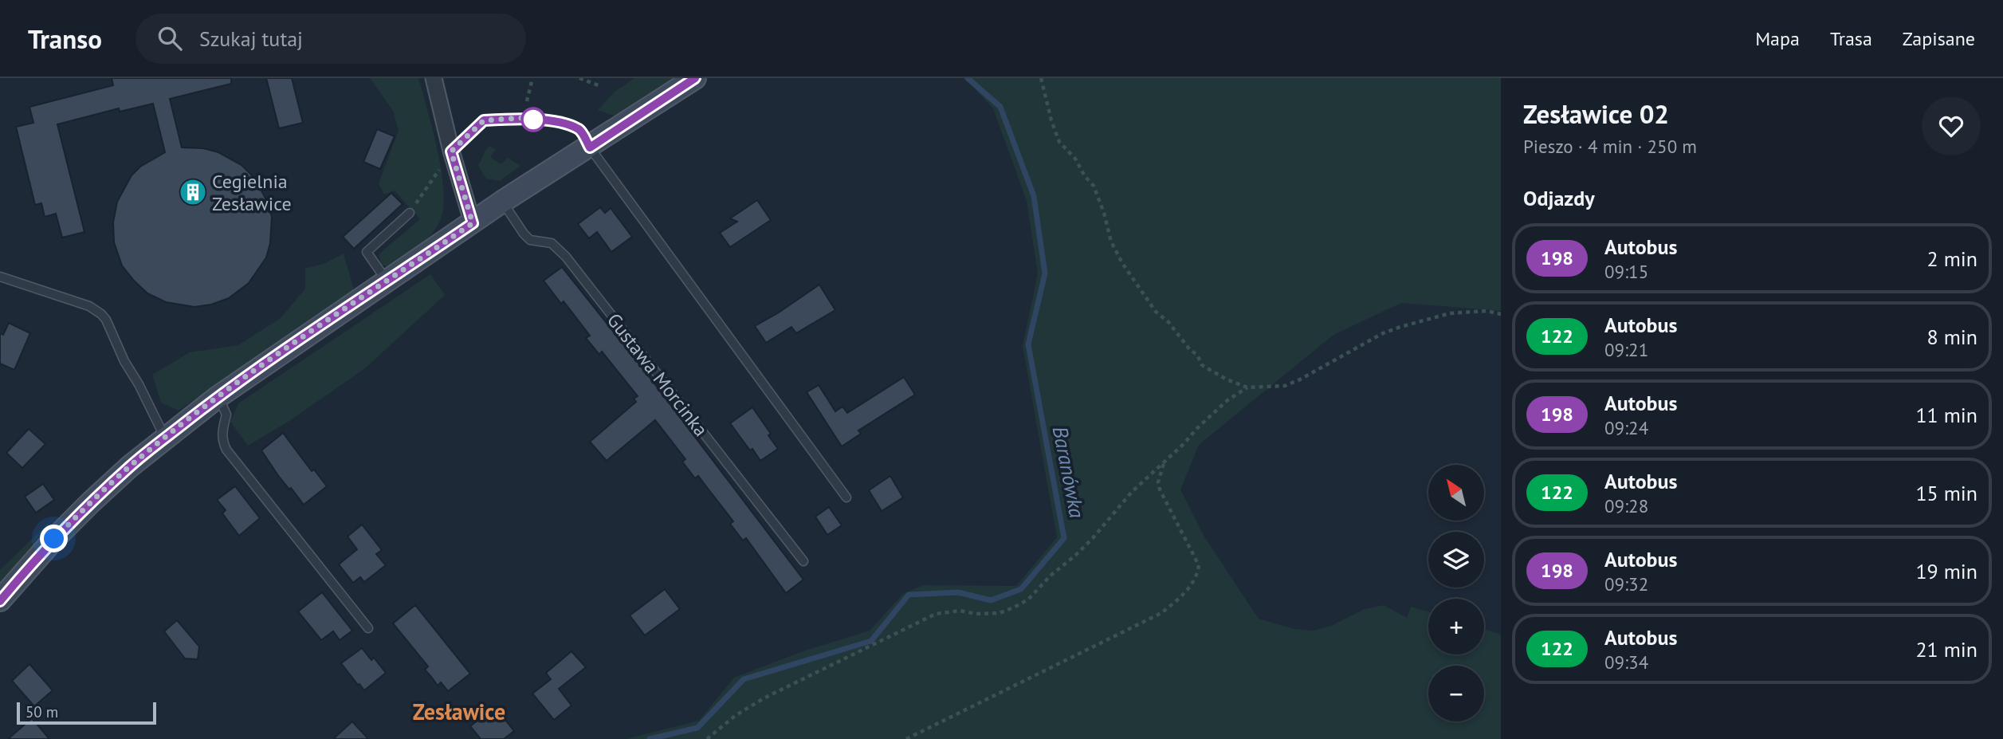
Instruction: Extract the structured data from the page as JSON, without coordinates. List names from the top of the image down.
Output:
{
  "streets": {
    "lane": ["Gustawa Morcinka"]
  },
  "districts": ["Zesławice"],
  "water": ["Baranówka"],
  "places": {
    "building": ["Cegielnia Zesławice"]
  },
  "lines": ["bus line 198"],
  "scale_bar": "50 m",
  "north": "top left",
  "page": {
    "header": "Transo",
    "search": "Szukaj tutaj",
    "nav": ["Mapa", "Trasa", "Zapisane"],
    "heading": [
      ["Zesławice 02", "Pieszo · 4 min · 250 m"],
      "Odjazdy"
    ],
    "list": [
      {
        "mark": "198",
        "name": "Autobus",
        "note": "09:15",
        "value": "2 min"
      },
      {
        "mark": "122",
        "name": "Autobus",
        "note": "09:21",
        "value": "8 min"
      },
      {
        "mark": "198",
        "name": "Autobus",
        "note": "09:24",
        "value": "11 min"
      },
      {
        "mark": "122",
        "name": "Autobus",
        "note": "09:28",
        "value": "15 min"
      },
      {
        "mark": "198",
        "name": "Autobus",
        "note": "09:32",
        "value": "19 min"
      },
      {
        "mark": "122",
        "name": "Autobus",
        "note": "09:34",
        "value": "21 min"
      }
    ],
    "map_buttons": ["+", "−"],
    "scale": "50 m"
  }
}
